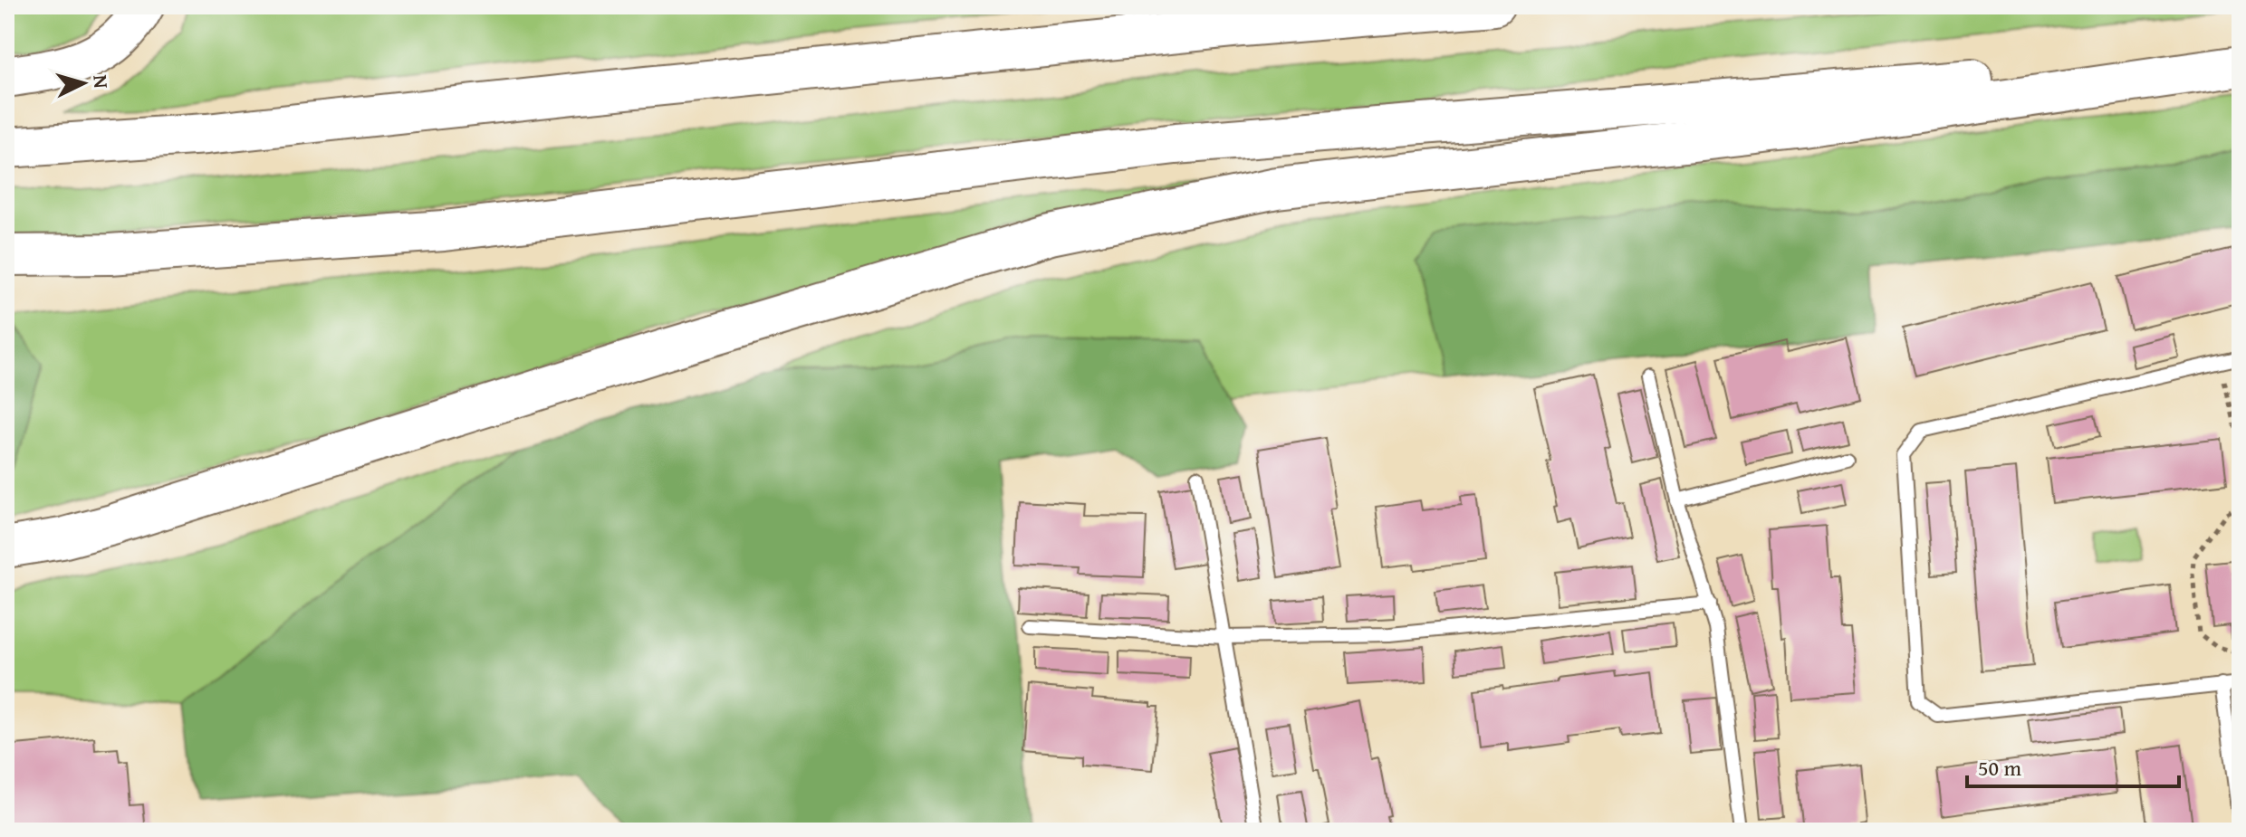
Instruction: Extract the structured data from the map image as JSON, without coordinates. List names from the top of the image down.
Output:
{
  "scale_bar": "50 m",
  "north": "right"
}
